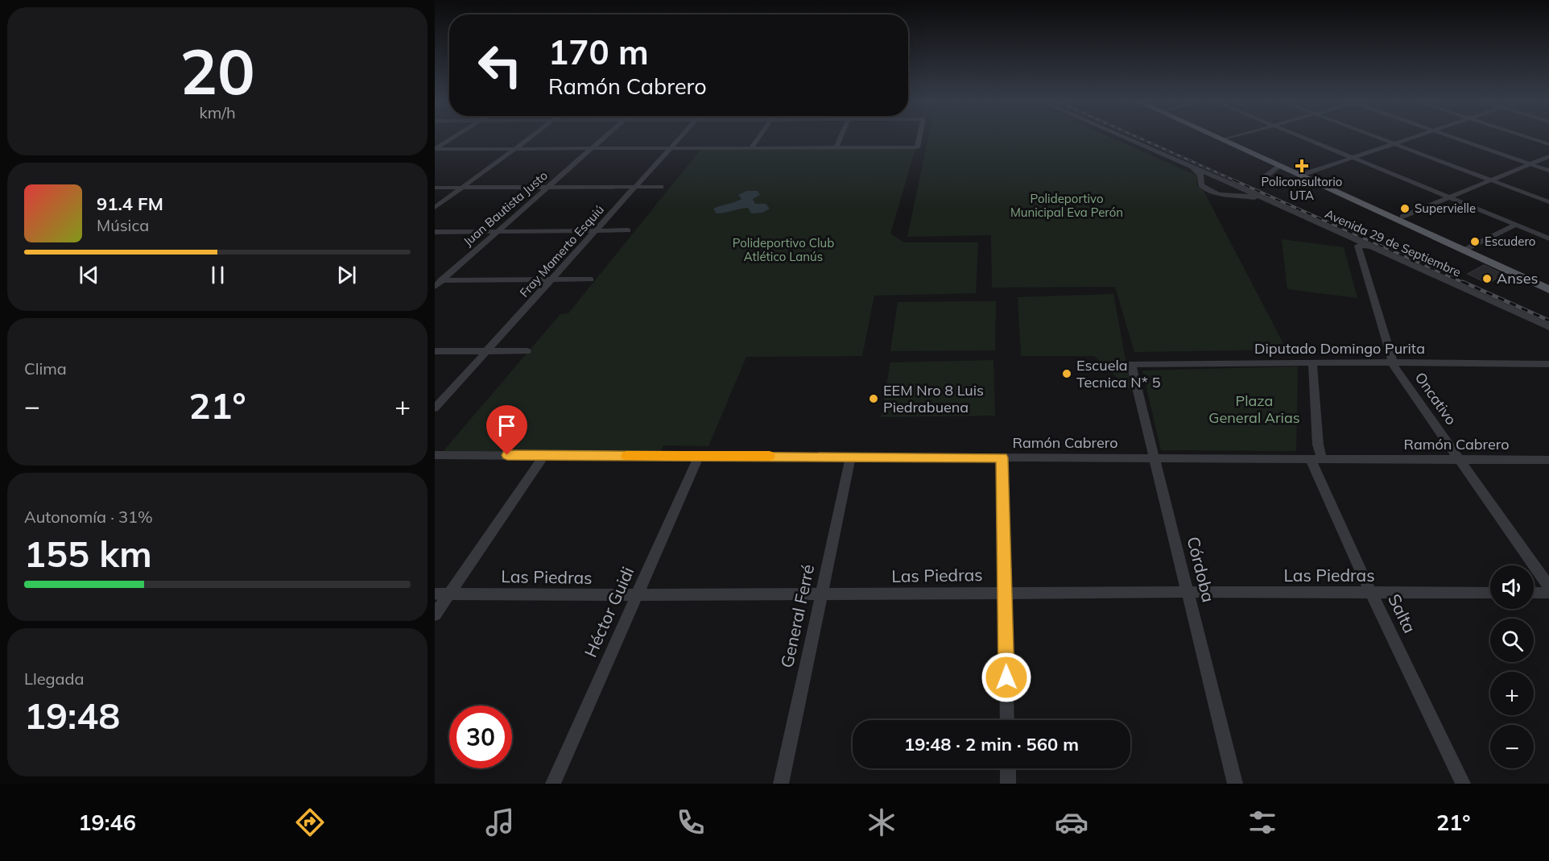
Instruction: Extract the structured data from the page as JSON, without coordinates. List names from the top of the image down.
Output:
{
  "streets": {
    "street": [
      "Juan Bautista Justo",
      "Avenida 29 de Septiembre",
      "Fray Mamerto Esquiú",
      "Diputado Domingo Purita",
      "Oncativo",
      "Ramón Cabrero",
      "Córdoba",
      "Las Piedras",
      "Héctor Guidi",
      "Salta",
      "General Ferré"
    ]
  },
  "crossings": [
    ["Avenida 29 de Septiembre", "Oncativo"],
    ["Diputado Domingo Purita", "Oncativo"],
    ["Diputado Domingo Purita", "Córdoba"],
    ["Diputado Domingo Purita", "Salta"],
    ["Oncativo", "Ramón Cabrero"],
    ["Ramón Cabrero", "Córdoba"],
    ["Ramón Cabrero", "Héctor Guidi"],
    ["Ramón Cabrero", "Salta"],
    ["Ramón Cabrero", "General Ferré"],
    ["Córdoba", "Las Piedras"],
    ["Las Piedras", "Héctor Guidi"],
    ["Las Piedras", "Salta"],
    ["Las Piedras", "General Ferré"]
  ],
  "parks": ["Polideportivo Municipal Eva Perón", "Polideportivo Club Atlético Lanús", "Plaza General Arias"],
  "places": {
    "health": ["Policonsultorio UTA"],
    "other": [
      "Supervielle",
      "Escudero",
      "Anses",
      "Escuela Tecnica N* 5",
      "EEM Nro 8 Luis Piedrabuena"
    ]
  },
  "page": {
    "tile": [
      ["20", "km/h"],
      "Clima",
      ["Autonomía · 31%", "155 km"],
      ["Llegada", "19:48"]
    ],
    "turn": ["170 m", "Ramón Cabrero"],
    "song": ["91.4 FM", "Música"],
    "heat": ["−", "21°", "+"],
    "map_buttons": ["+", "−"],
    "limit": "30",
    "trip": "19:48 · 2 min · 560 m",
    "tabs": ["19:46", "21°"]
  }
}
